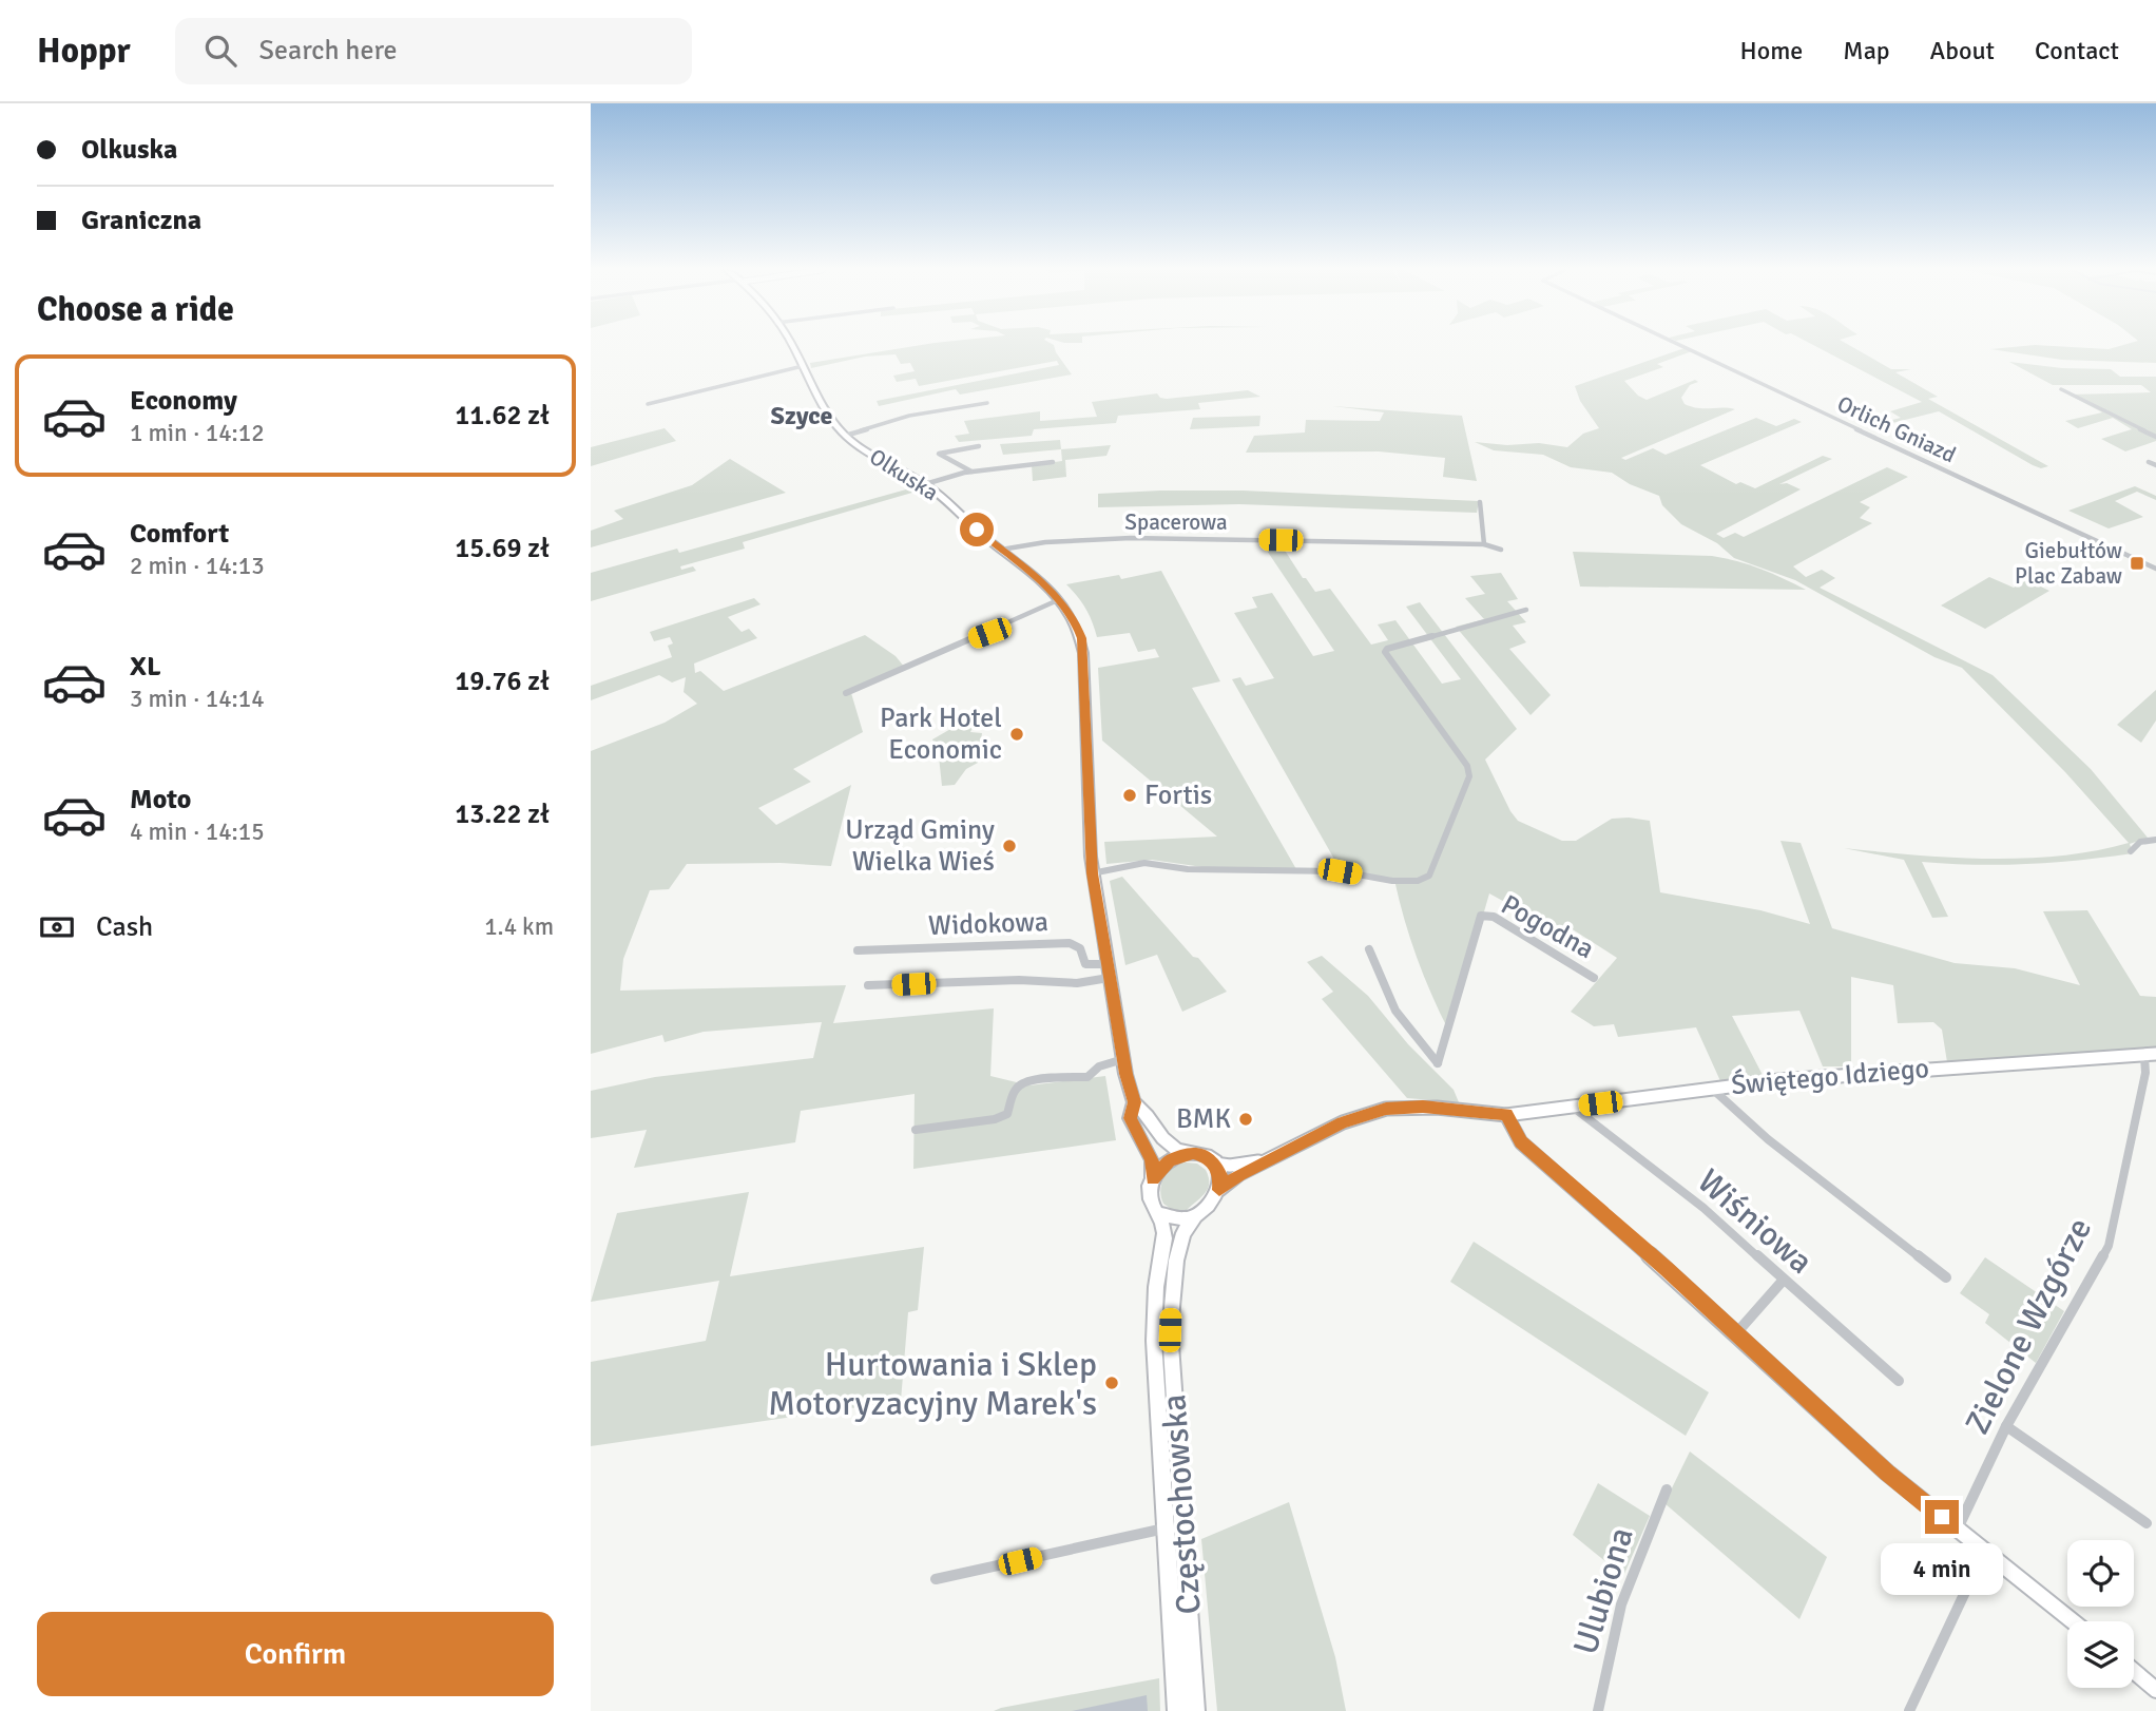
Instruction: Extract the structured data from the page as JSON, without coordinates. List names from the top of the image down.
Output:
{
  "streets": {
    "main road": ["Olkuska", "Częstochowska"],
    "street": [
      "Orlich Gniazd",
      "Spacerowa",
      "Widokowa",
      "Pogodna",
      "Świętego Idziego",
      "Wiśniowa",
      "Zielone Wzgórze",
      "Ulubiona"
    ]
  },
  "crossings": [
    ["Olkuska", "Spacerowa"],
    ["Świętego Idziego", "Wiśniowa"],
    ["Świętego Idziego", "Zielone Wzgórze"],
    ["Świętego Idziego", "Częstochowska"]
  ],
  "districts": ["Szyce"],
  "places": {
    "transit": ["Giebułtów Plac Zabaw"],
    "other": [
      "Park Hotel Economic",
      "Fortis",
      "Urząd Gminy Wielka Wieś",
      "BMK",
      "Hurtowania i Sklep Motoryzacyjny Marek's"
    ]
  },
  "page": {
    "header": "Hoppr",
    "search": "Search here",
    "nav": [
      "Home",
      "Map",
      "About",
      "Contact"
    ],
    "banner": ["Olkuska", "Graniczna"],
    "heading": "Choose a ride",
    "list": [
      {
        "name": "Economy",
        "note": "1 min · 14:12",
        "value": "11.62 zł"
      },
      {
        "name": "Comfort",
        "note": "2 min · 14:13",
        "value": "15.69 zł"
      },
      {
        "name": "XL",
        "note": "3 min · 14:14",
        "value": "19.76 zł"
      },
      {
        "name": "Moto",
        "note": "4 min · 14:15",
        "value": "13.22 zł"
      }
    ],
    "pay": ["Cash", "1.4 km"],
    "bubble": "4 min",
    "buttons": "Confirm"
  }
}
